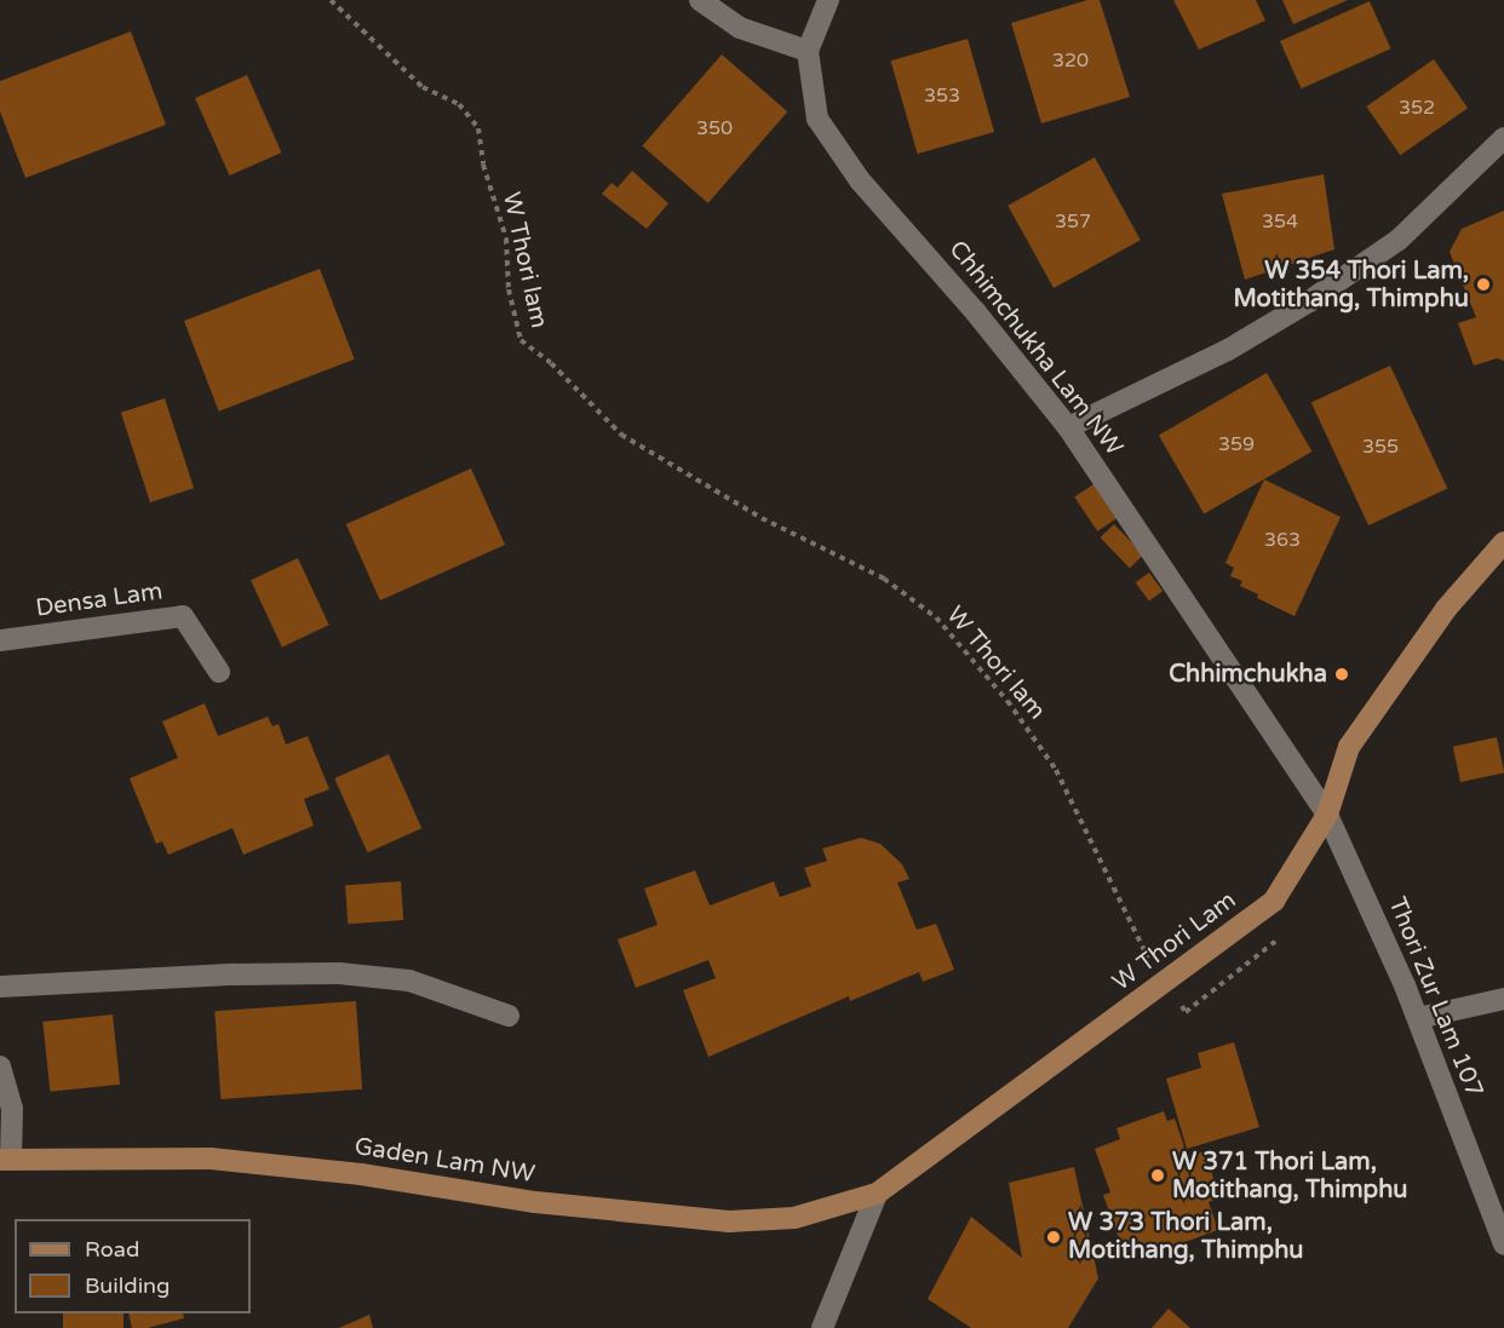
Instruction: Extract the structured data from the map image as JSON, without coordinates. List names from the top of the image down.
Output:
{
  "streets": {
    "main road": ["W Thori Lam", "Gaden Lam NW"],
    "street": ["Chhimchukha Lam NW", "Densa Lam", "Thori Zur Lam 107"],
    "path": ["W Thori lam"]
  },
  "crossings": [
    ["W Thori lam", "W Thori Lam"],
    ["Chhimchukha Lam NW", "W Thori Lam"],
    ["Chhimchukha Lam NW", "Thori Zur Lam 107"],
    ["W Thori Lam", "Thori Zur Lam 107"],
    ["W Thori Lam", "Gaden Lam NW"]
  ],
  "places": [
    "W 354 Thori Lam, Motithang, Thimphu",
    "Chhimchukha",
    "W 371 Thori Lam, Motithang, Thimphu",
    "W 373 Thori Lam, Motithang, Thimphu"
  ],
  "house_numbers": [
    "320",
    "353",
    "352",
    "350",
    "357",
    "354",
    "359",
    "355",
    "363"
  ],
  "legend": ["Road", "Building"]
}
